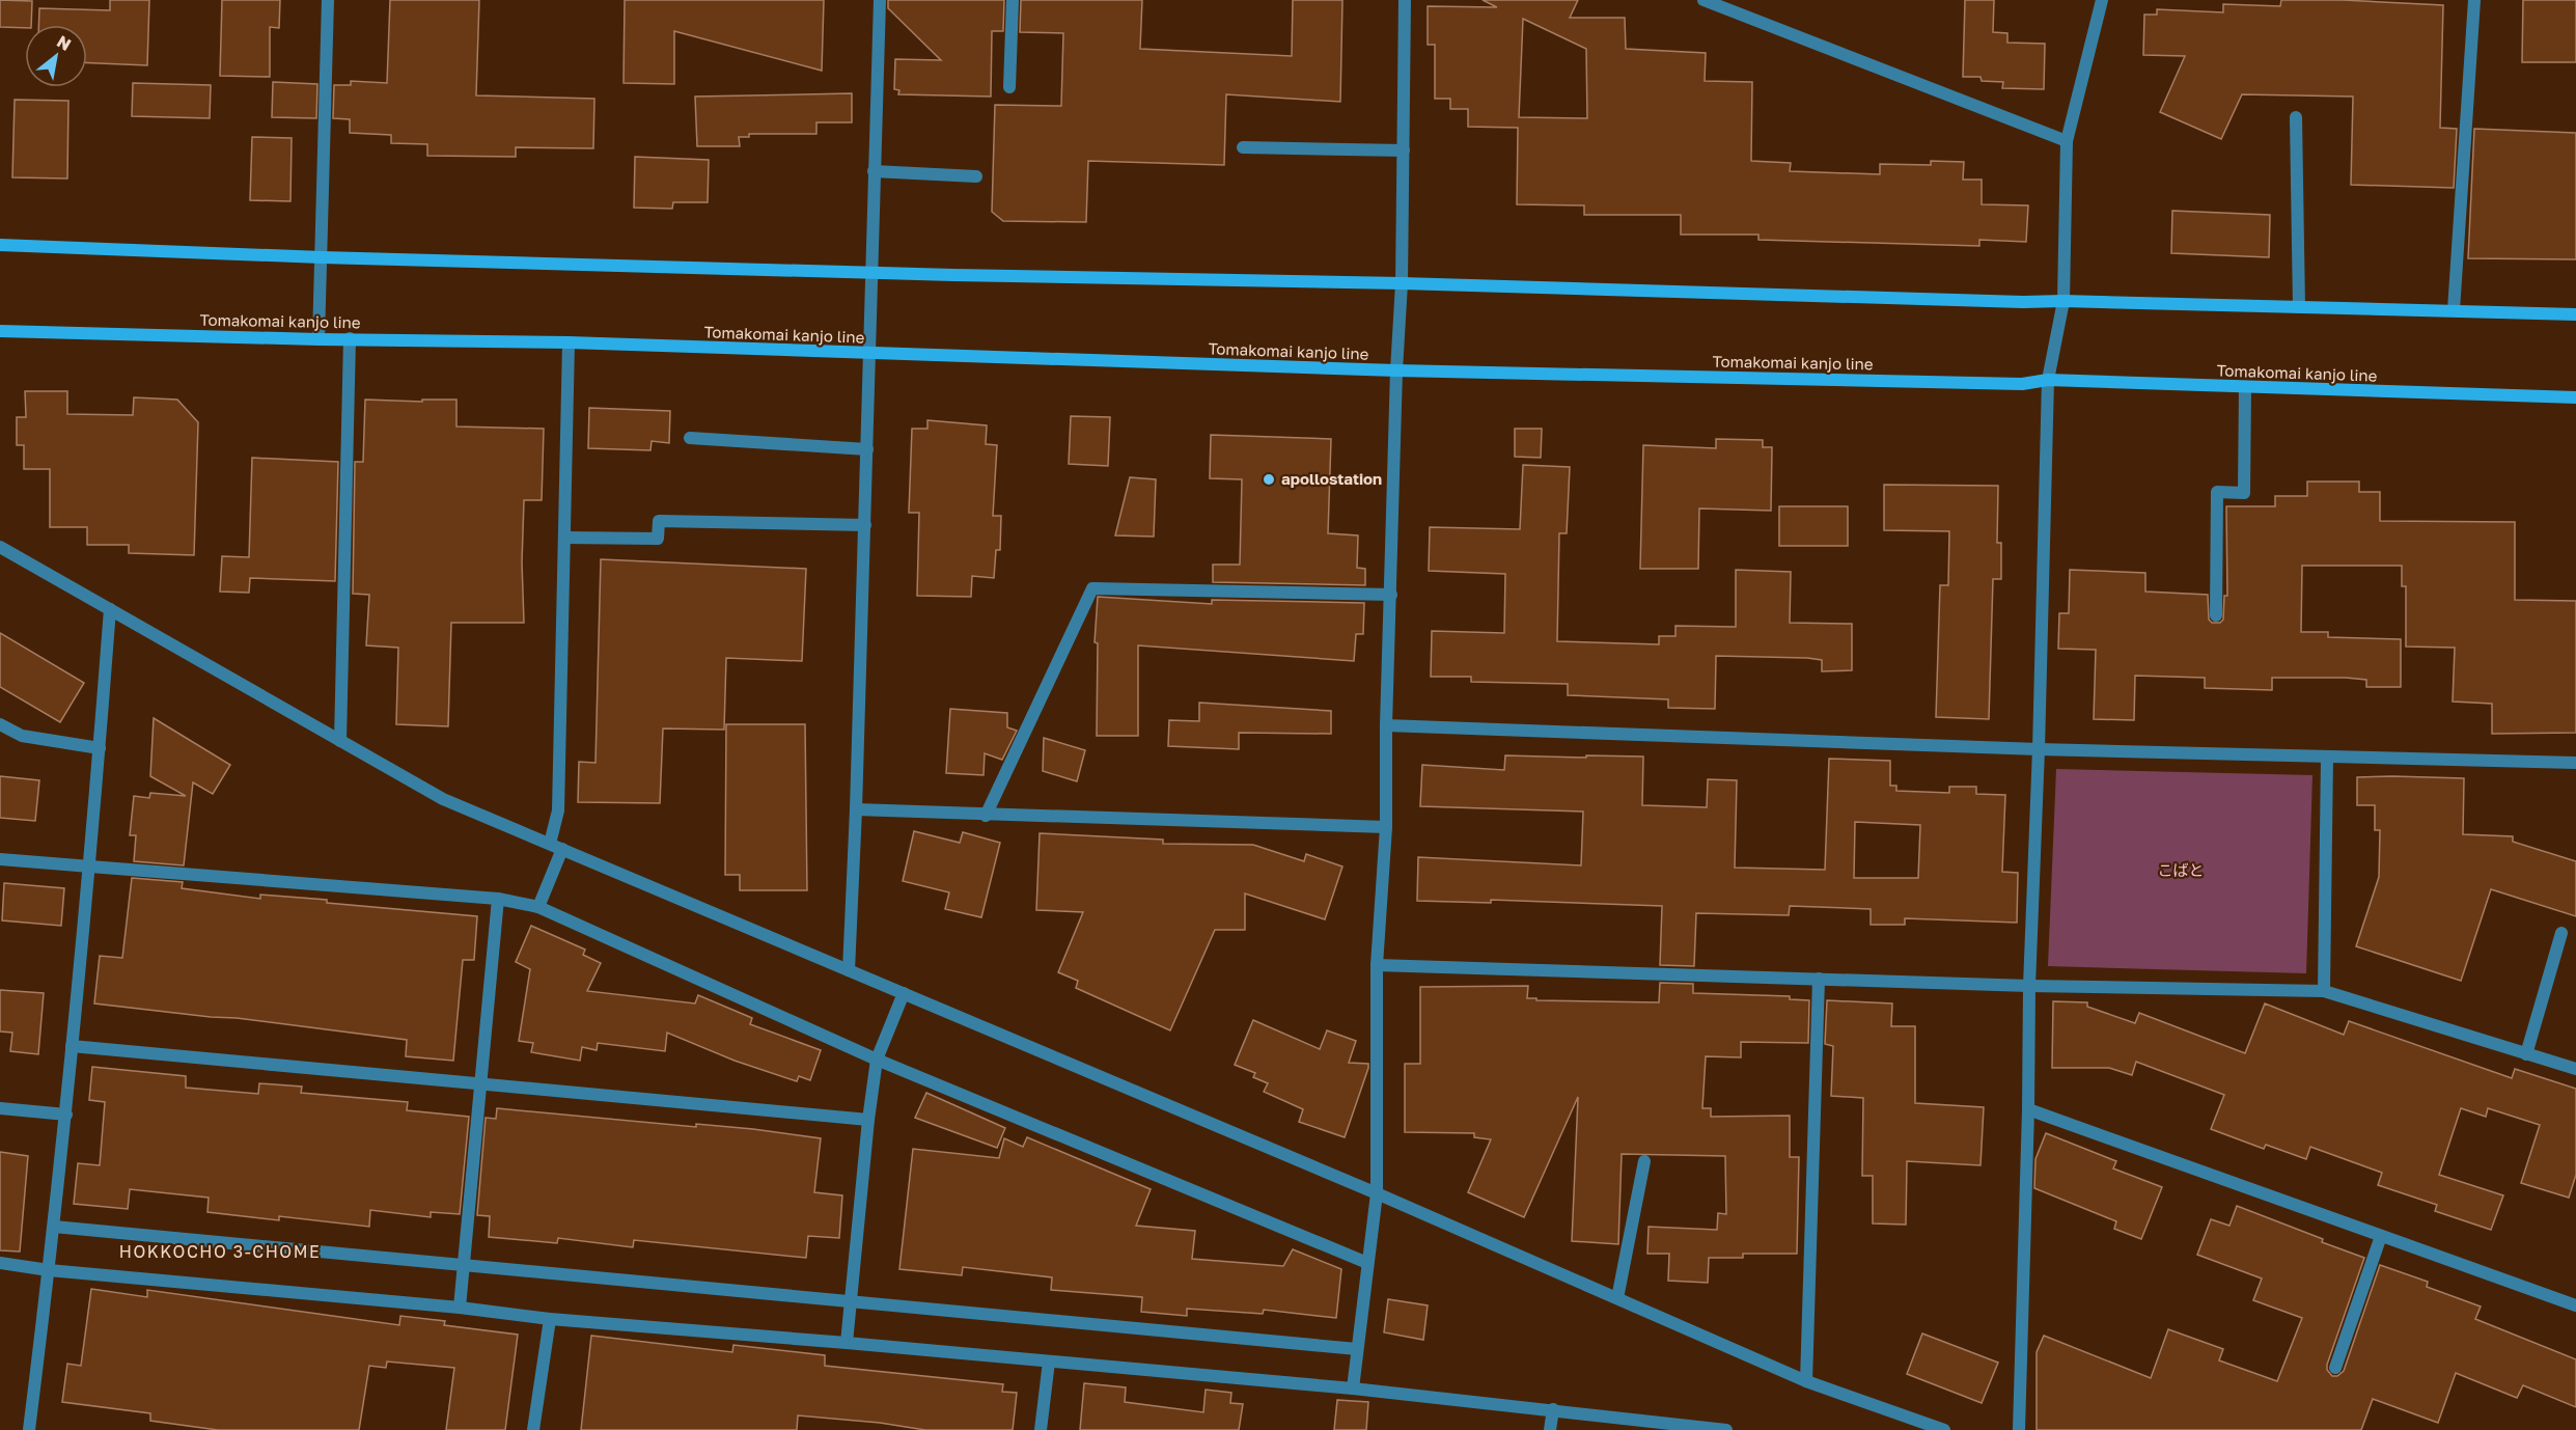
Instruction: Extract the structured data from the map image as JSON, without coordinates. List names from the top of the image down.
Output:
{
  "streets": {
    "main road": ["Tomakomai kanjo line"]
  },
  "districts": ["HOKKOCHO 3-CHOME"],
  "parks": ["こばと"],
  "places": ["apollostation"],
  "north": "top right"
}
